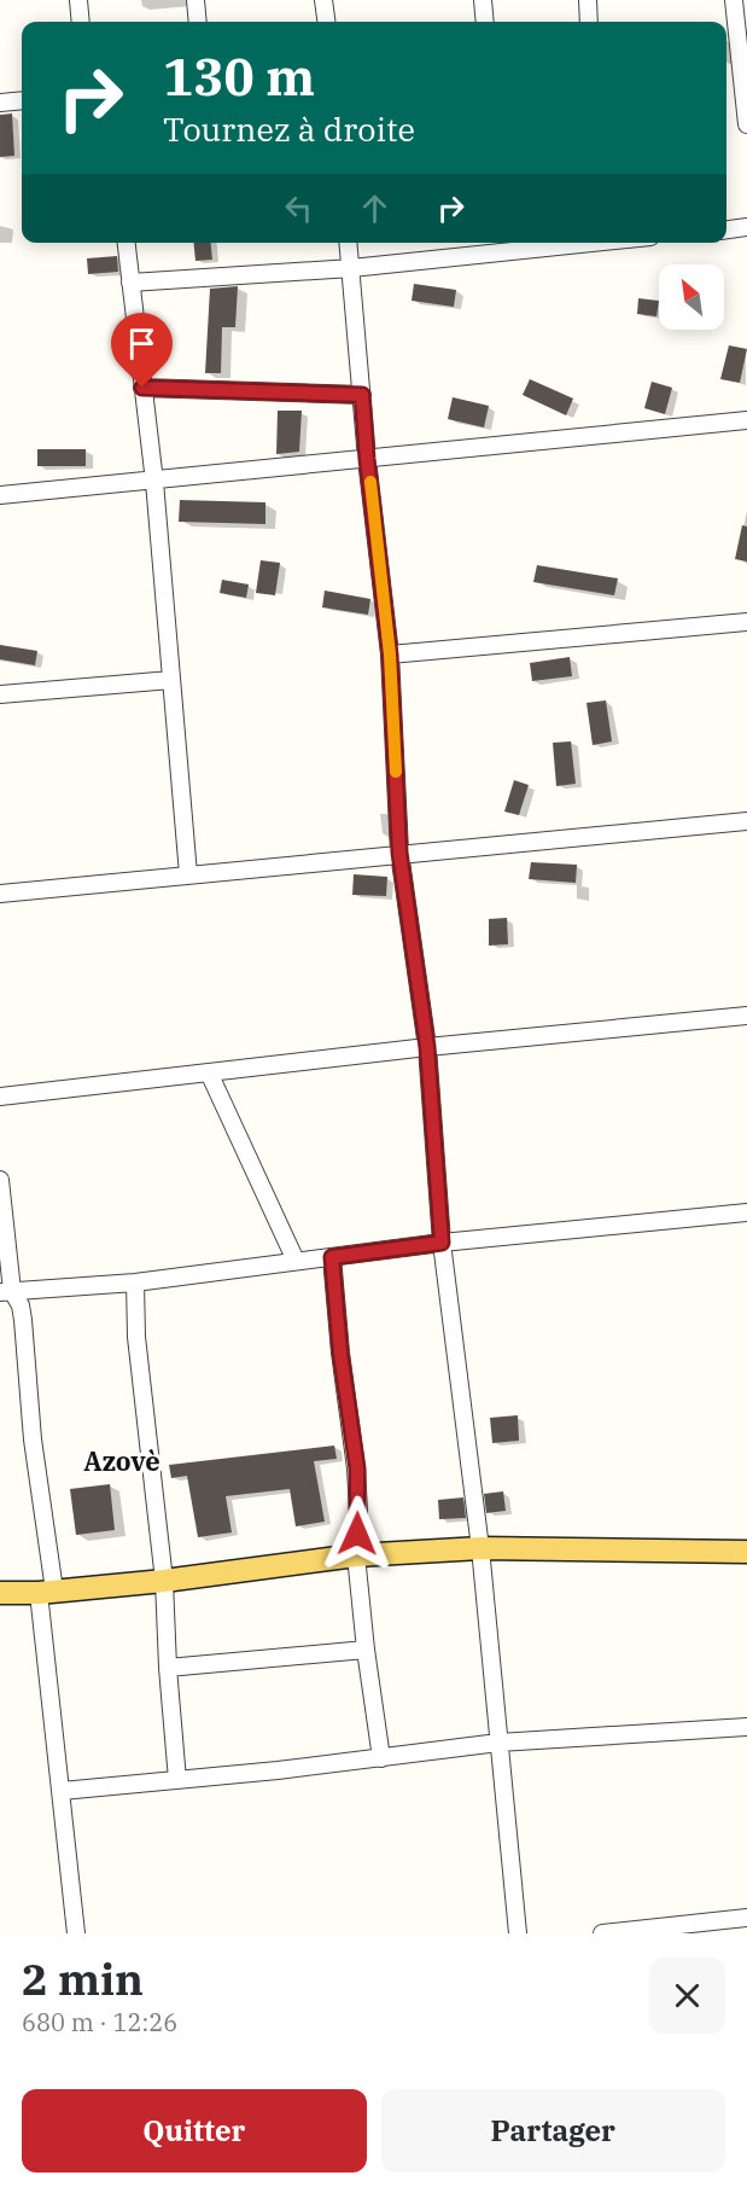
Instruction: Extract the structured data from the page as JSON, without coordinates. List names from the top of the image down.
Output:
{
  "districts": ["Azovè"],
  "north": "top left",
  "page": {
    "turn": ["130 m", "Tournez à droite"],
    "heading": ["2 min", "680 m · 12:26"],
    "buttons": ["Quitter", "Partager"]
  }
}
